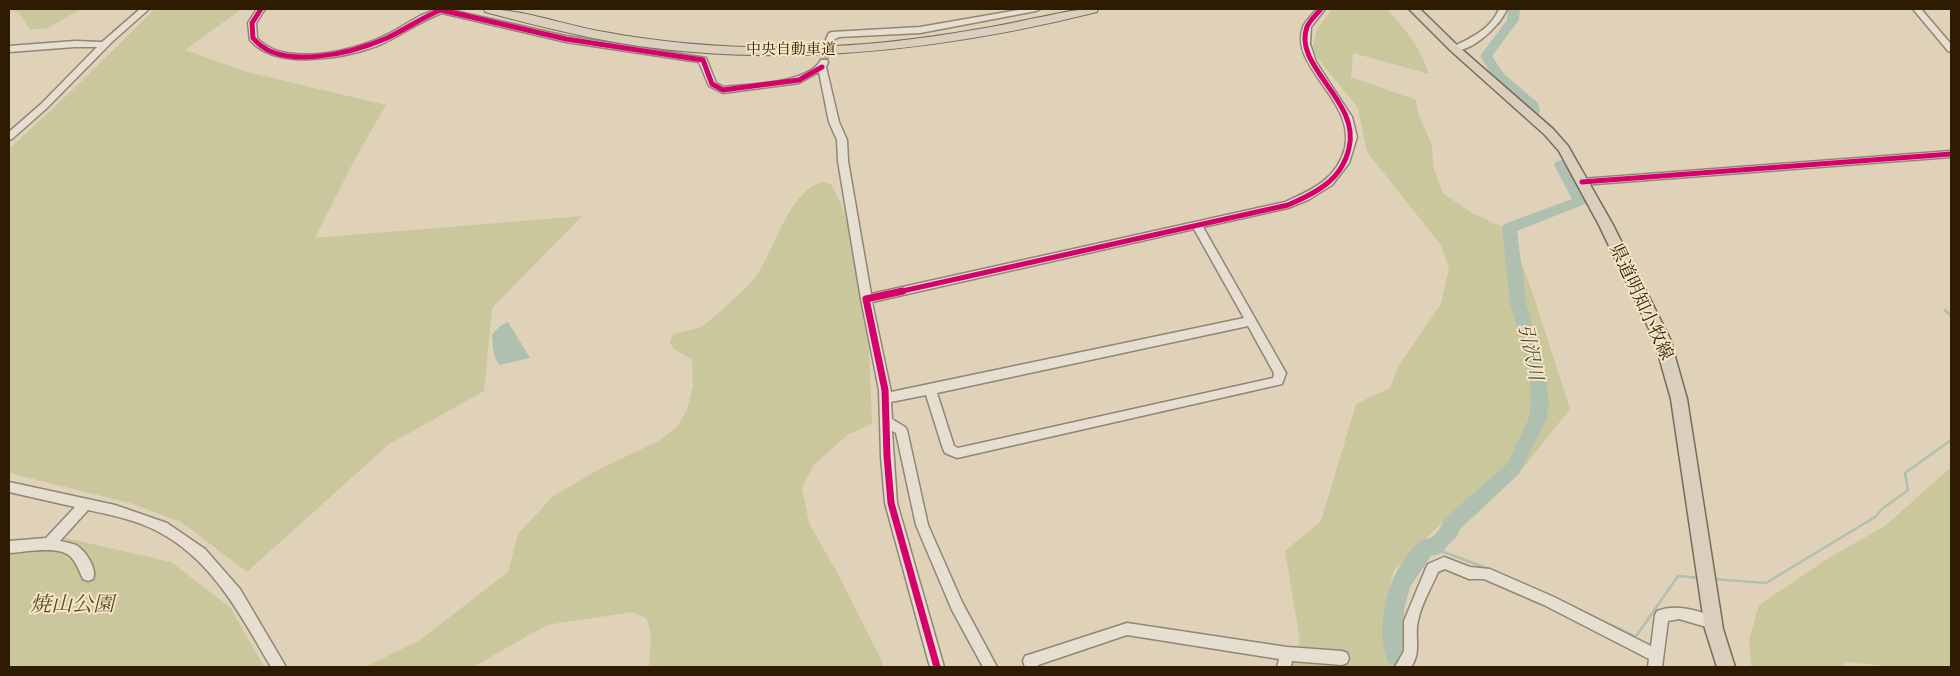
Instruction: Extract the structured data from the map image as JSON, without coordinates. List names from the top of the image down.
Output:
{
  "streets": {
    "highway": ["中央自動車道"],
    "main road": ["県道明知小牧線"]
  },
  "water": ["引沢川"],
  "parks": ["焼山公園"]
}
